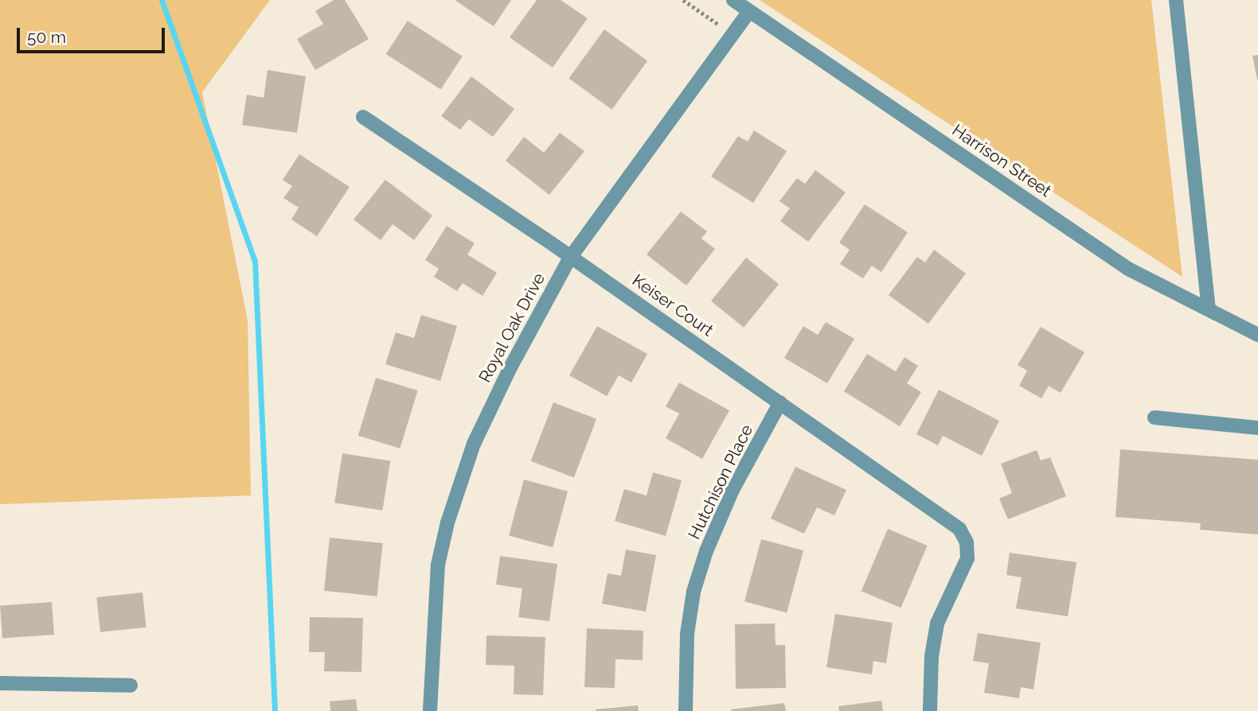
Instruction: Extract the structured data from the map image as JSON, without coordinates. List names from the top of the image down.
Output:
{
  "streets": {
    "street": [
      "Harrison Street",
      "Keiser Court",
      "Royal Oak Drive",
      "Hutchison Place"
    ]
  },
  "crossings": [
    ["Harrison Street", "Royal Oak Drive"],
    ["Keiser Court", "Royal Oak Drive"],
    ["Keiser Court", "Hutchison Place"]
  ],
  "scale_bar": "50 m"
}
